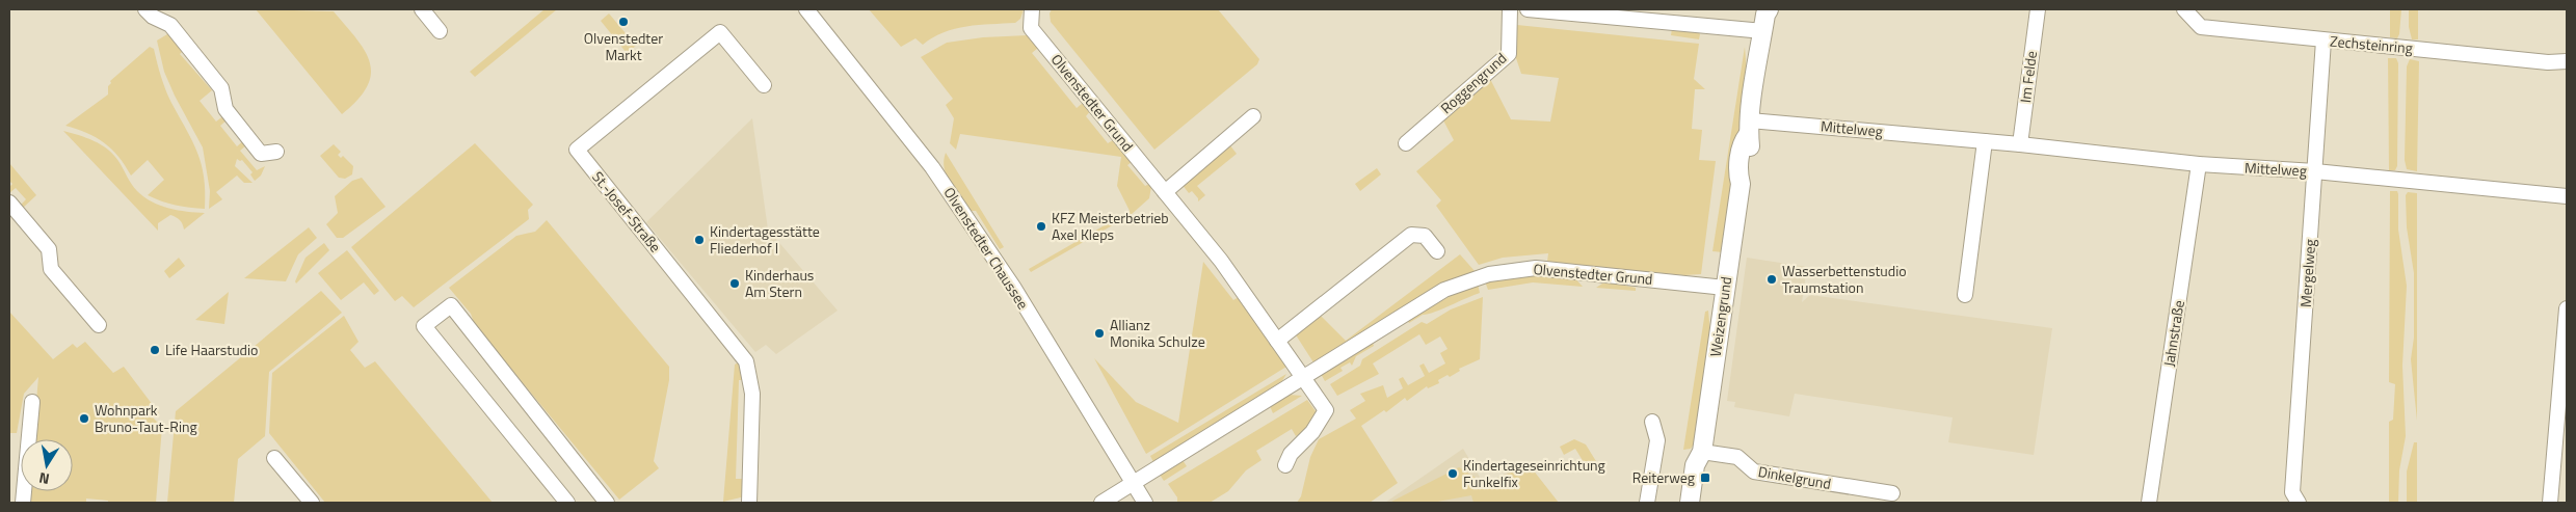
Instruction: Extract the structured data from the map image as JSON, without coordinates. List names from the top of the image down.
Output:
{
  "streets": {
    "main road": ["Weizengrund"],
    "street": [
      "Zechsteinring",
      "Im Felde",
      "Roggengrund",
      "Olvenstedter Grund",
      "Mittelweg",
      "St.-Josef-Straße",
      "Olvenstedter Chaussee",
      "Mergelweg",
      "Jahnstraße",
      "Dinkelgrund"
    ]
  },
  "crossings": [
    ["Zechsteinring", "Mergelweg"],
    ["Im Felde", "Mittelweg"],
    ["Olvenstedter Grund", "Olvenstedter Chaussee"],
    ["Olvenstedter Grund", "Weizengrund"],
    ["Mittelweg", "Mergelweg"],
    ["Mittelweg", "Weizengrund"],
    ["Mittelweg", "Jahnstraße"],
    ["Weizengrund", "Dinkelgrund"]
  ],
  "places": {
    "other": [
      "Olvenstedter Markt",
      "KFZ Meisterbetrieb Axel Kleps",
      "Kindertagesstätte Fliederhof I",
      "Wasserbettenstudio Traumstation",
      "Kinderhaus Am Stern",
      "Allianz Monika Schulze",
      "Life Haarstudio",
      "Wohnpark Bruno-Taut-Ring",
      "Kindertageseinrichtung Funkelfix"
    ],
    "transit": ["Reiterweg"]
  },
  "north": "bottom"
}
